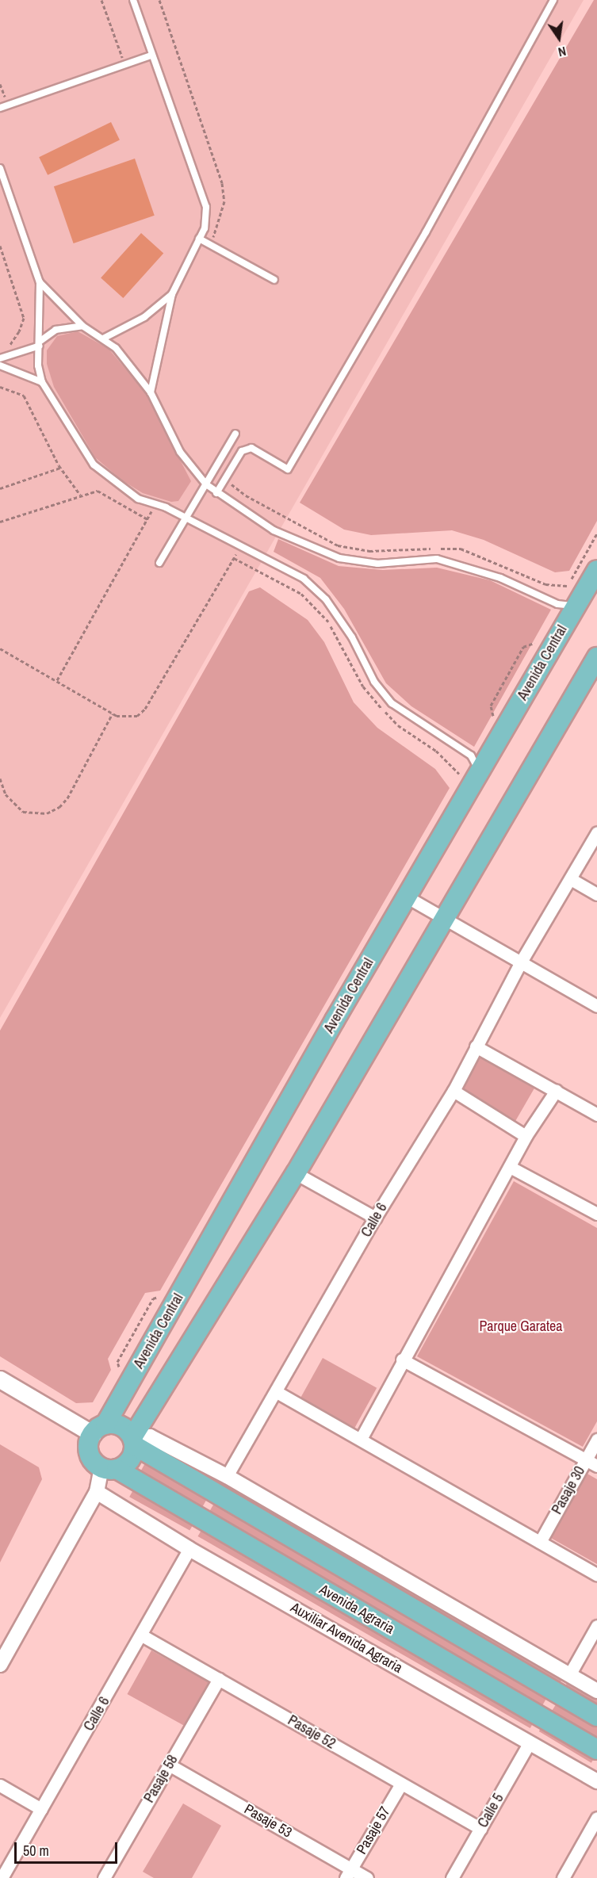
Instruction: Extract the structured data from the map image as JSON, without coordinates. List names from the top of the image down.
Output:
{
  "streets": {
    "main road": ["Avenida Central", "Avenida Agraria"],
    "street": [
      "Calle 6",
      "Pasaje 30",
      "Auxiliar Avenida Agraria",
      "Pasaje 52",
      "Pasaje 58",
      "Calle 5",
      "Pasaje 53",
      "Pasaje 57"
    ]
  },
  "crossings": [
    ["Avenida Central", "Avenida Agraria"],
    ["Calle 6", "Auxiliar Avenida Agraria"],
    ["Calle 6", "Pasaje 52"],
    ["Auxiliar Avenida Agraria", "Calle 5"],
    ["Pasaje 52", "Pasaje 58"],
    ["Pasaje 52", "Calle 5"],
    ["Pasaje 52", "Pasaje 57"],
    ["Pasaje 58", "Pasaje 53"],
    ["Pasaje 53", "Pasaje 57"]
  ],
  "parks": ["Parque Garatea"],
  "scale_bar": "50 m",
  "north": "bottom"
}
